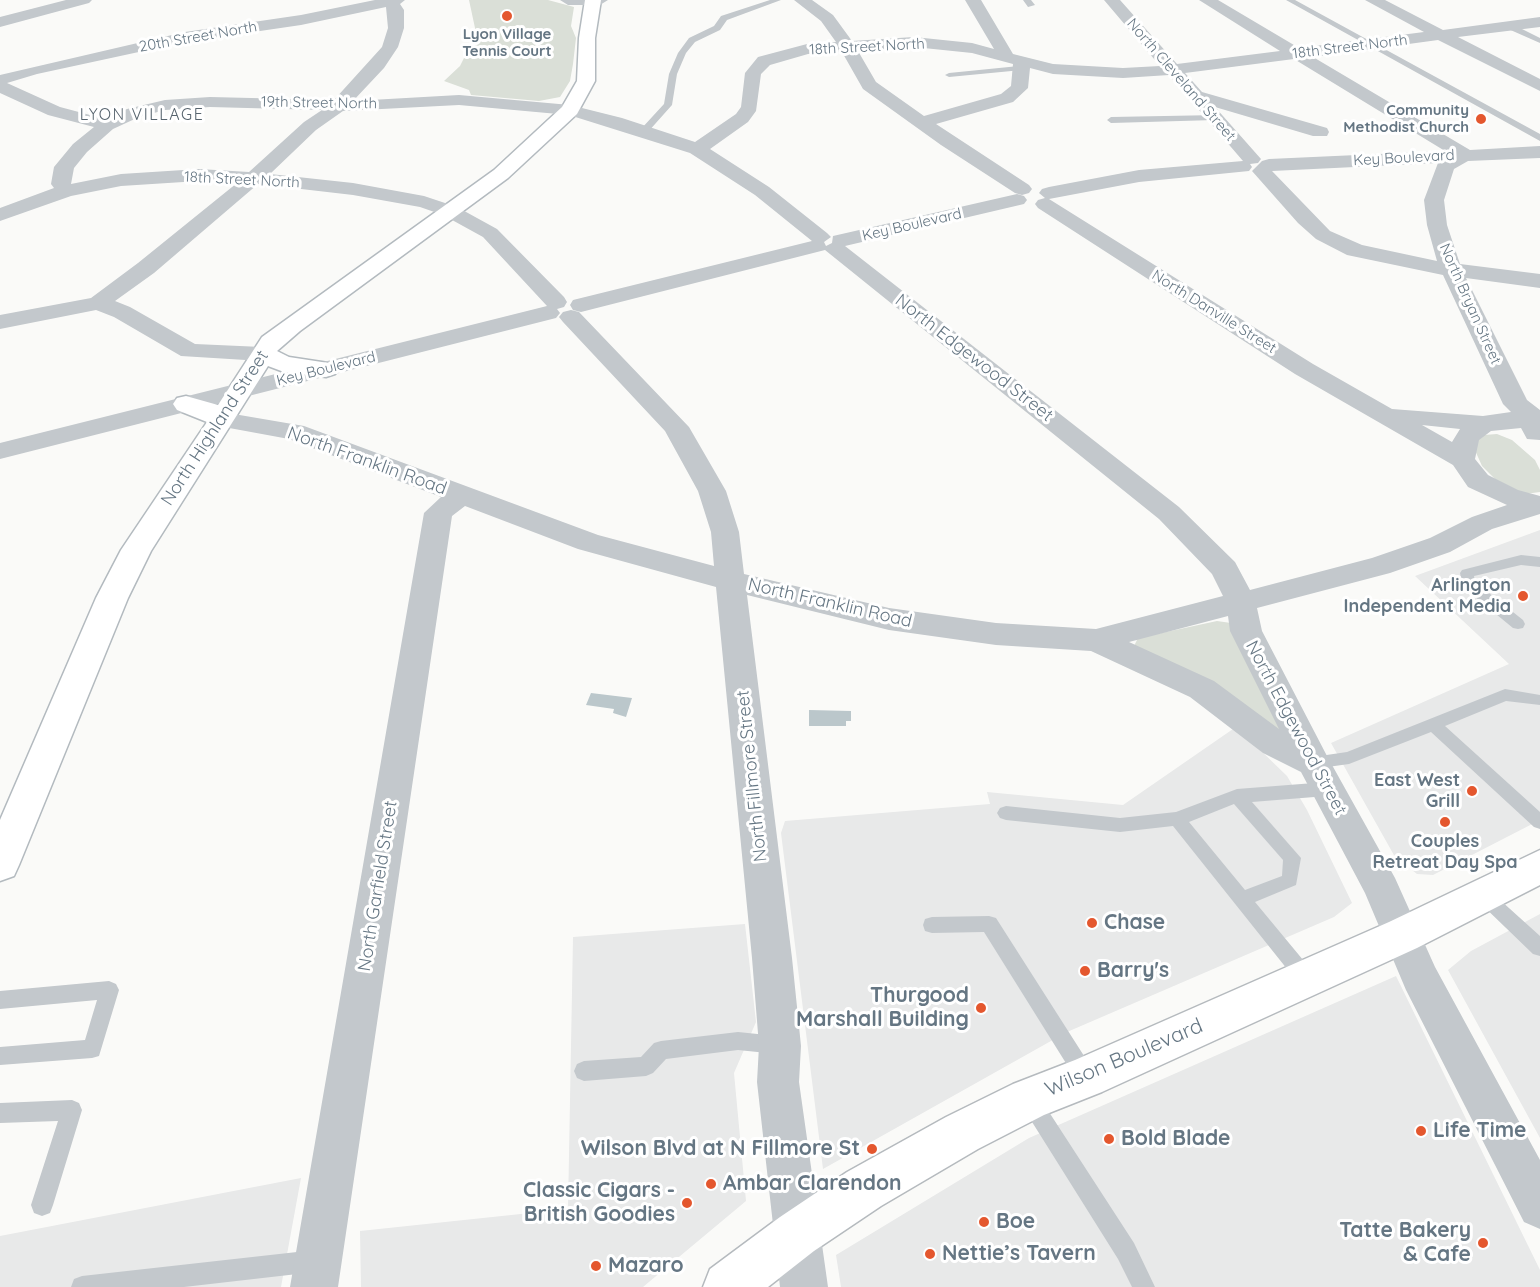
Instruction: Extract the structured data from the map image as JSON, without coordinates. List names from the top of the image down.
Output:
{
  "streets": {
    "street": [
      "20th Street North",
      "18th Street North",
      "North Cleveland Street",
      "19th Street North",
      "Key Boulevard",
      "North Bryan Street",
      "North Danville Street",
      "North Edgewood Street",
      "North Highland Street",
      "North Franklin Road",
      "North Fillmore Street",
      "North Garfield Street",
      "Wilson Boulevard"
    ]
  },
  "crossings": [
    ["18th Street North", "North Cleveland Street"],
    ["18th Street North", "19th Street North"],
    ["18th Street North", "North Edgewood Street"],
    ["18th Street North", "North Highland Street"],
    ["18th Street North", "North Fillmore Street"],
    ["North Cleveland Street", "Key Boulevard"],
    ["North Cleveland Street", "North Bryan Street"],
    ["19th Street North", "North Edgewood Street"],
    ["19th Street North", "North Highland Street"],
    ["Key Boulevard", "North Bryan Street"],
    ["Key Boulevard", "North Danville Street"],
    ["Key Boulevard", "North Edgewood Street"],
    ["Key Boulevard", "North Highland Street"],
    ["Key Boulevard", "North Fillmore Street"],
    ["North Bryan Street", "North Danville Street"],
    ["North Edgewood Street", "North Highland Street"],
    ["North Edgewood Street", "North Franklin Road"],
    ["North Edgewood Street", "Wilson Boulevard"],
    ["North Highland Street", "North Franklin Road"],
    ["North Highland Street", "North Fillmore Street"],
    ["North Franklin Road", "North Fillmore Street"],
    ["North Franklin Road", "North Garfield Street"],
    ["North Fillmore Street", "Wilson Boulevard"]
  ],
  "districts": ["LYON VILLAGE"],
  "places": [
    "Lyon Village Tennis Court",
    "Community Methodist Church",
    "Arlington Independent Media",
    "East West Grill",
    "Couples Retreat Day Spa",
    "Chase",
    "Barry's",
    "Thurgood Marshall Building",
    "Life Time",
    "Bold Blade",
    "Wilson Blvd at N Fillmore St",
    "Ambar Clarendon",
    "Classic Cigars - British Goodies",
    "Boe",
    "Tatte Bakery & Cafe",
    "Nettie’s Tavern",
    "Mazaro"
  ]
}
